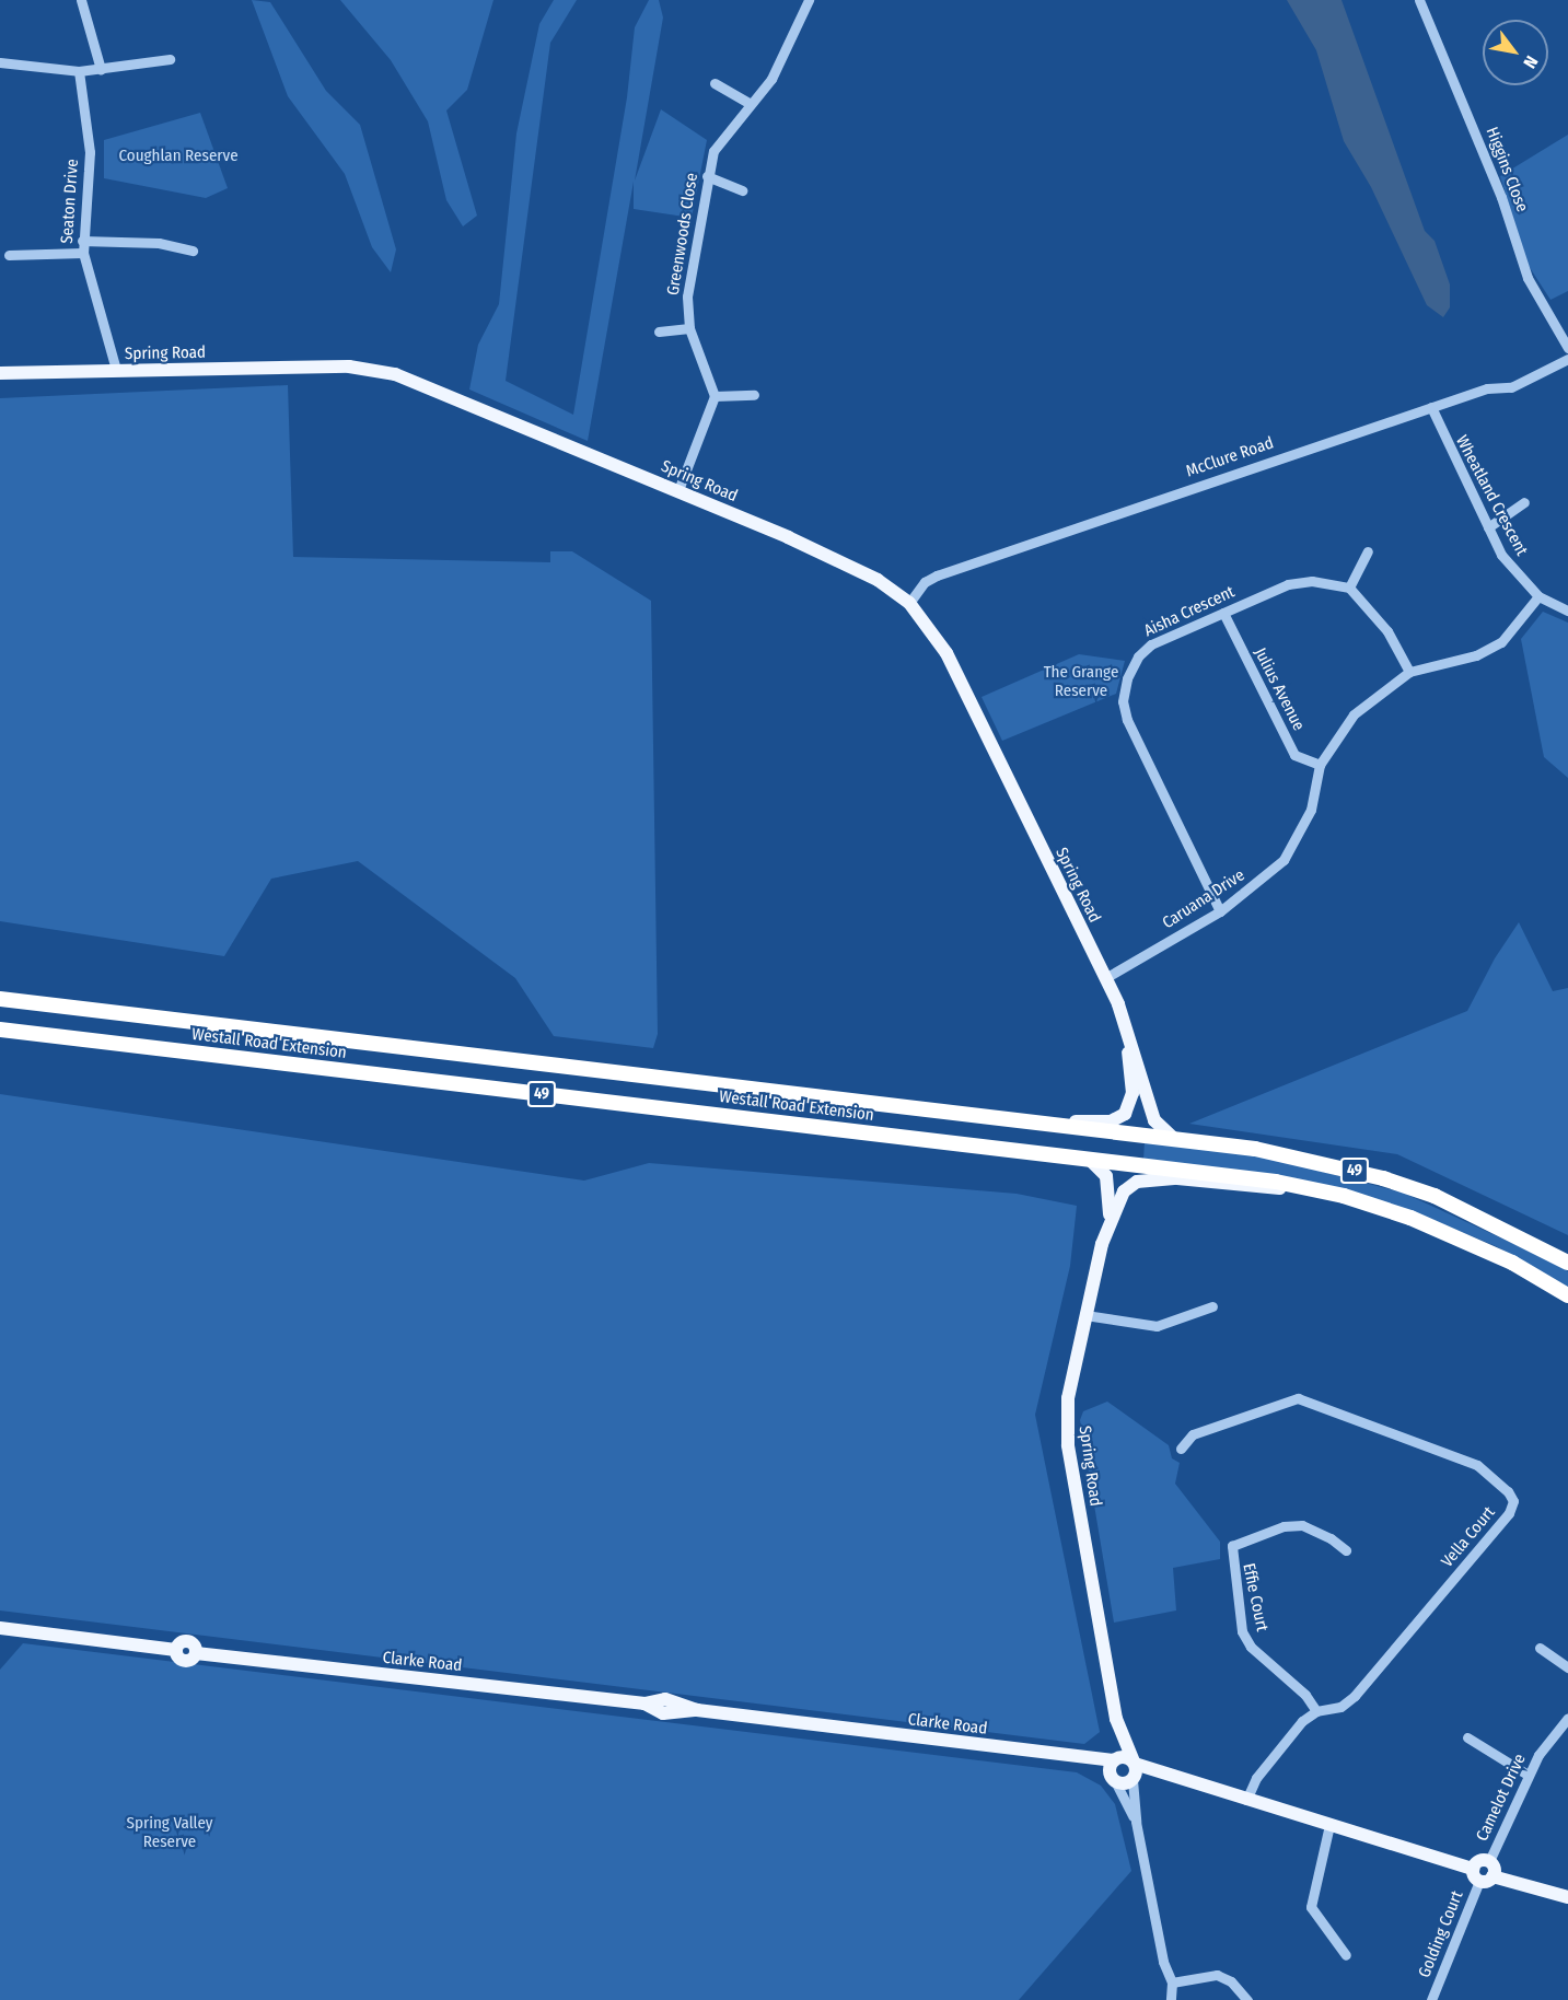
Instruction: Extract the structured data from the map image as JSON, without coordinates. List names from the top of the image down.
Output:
{
  "streets": {
    "highway": ["Westall Road Extension", "49"],
    "main road": ["Spring Road", "Clarke Road"],
    "street": [
      "Higgins Close",
      "Seaton Drive",
      "Greenwoods Close",
      "McClure Road",
      "Wheatland Crescent",
      "Aisha Crescent",
      "Julius Avenue",
      "Caruana Drive",
      "Vella Court",
      "Effie Court",
      "Camelot Drive",
      "Golding Court"
    ]
  },
  "crossings": [
    ["Seaton Drive", "Spring Road"],
    ["Spring Road", "McClure Road"],
    ["Spring Road", "Caruana Drive"],
    ["Spring Road", "Westall Road Extension"],
    ["Spring Road", "Clarke Road"],
    ["McClure Road", "Wheatland Crescent"],
    ["Wheatland Crescent", "Caruana Drive"],
    ["Aisha Crescent", "Julius Avenue"],
    ["Aisha Crescent", "Caruana Drive"],
    ["Julius Avenue", "Caruana Drive"],
    ["Vella Court", "Effie Court"]
  ],
  "parks": ["Coughlan Reserve", "The Grange Reserve", "Spring Valley Reserve"],
  "north": "bottom right"
}
